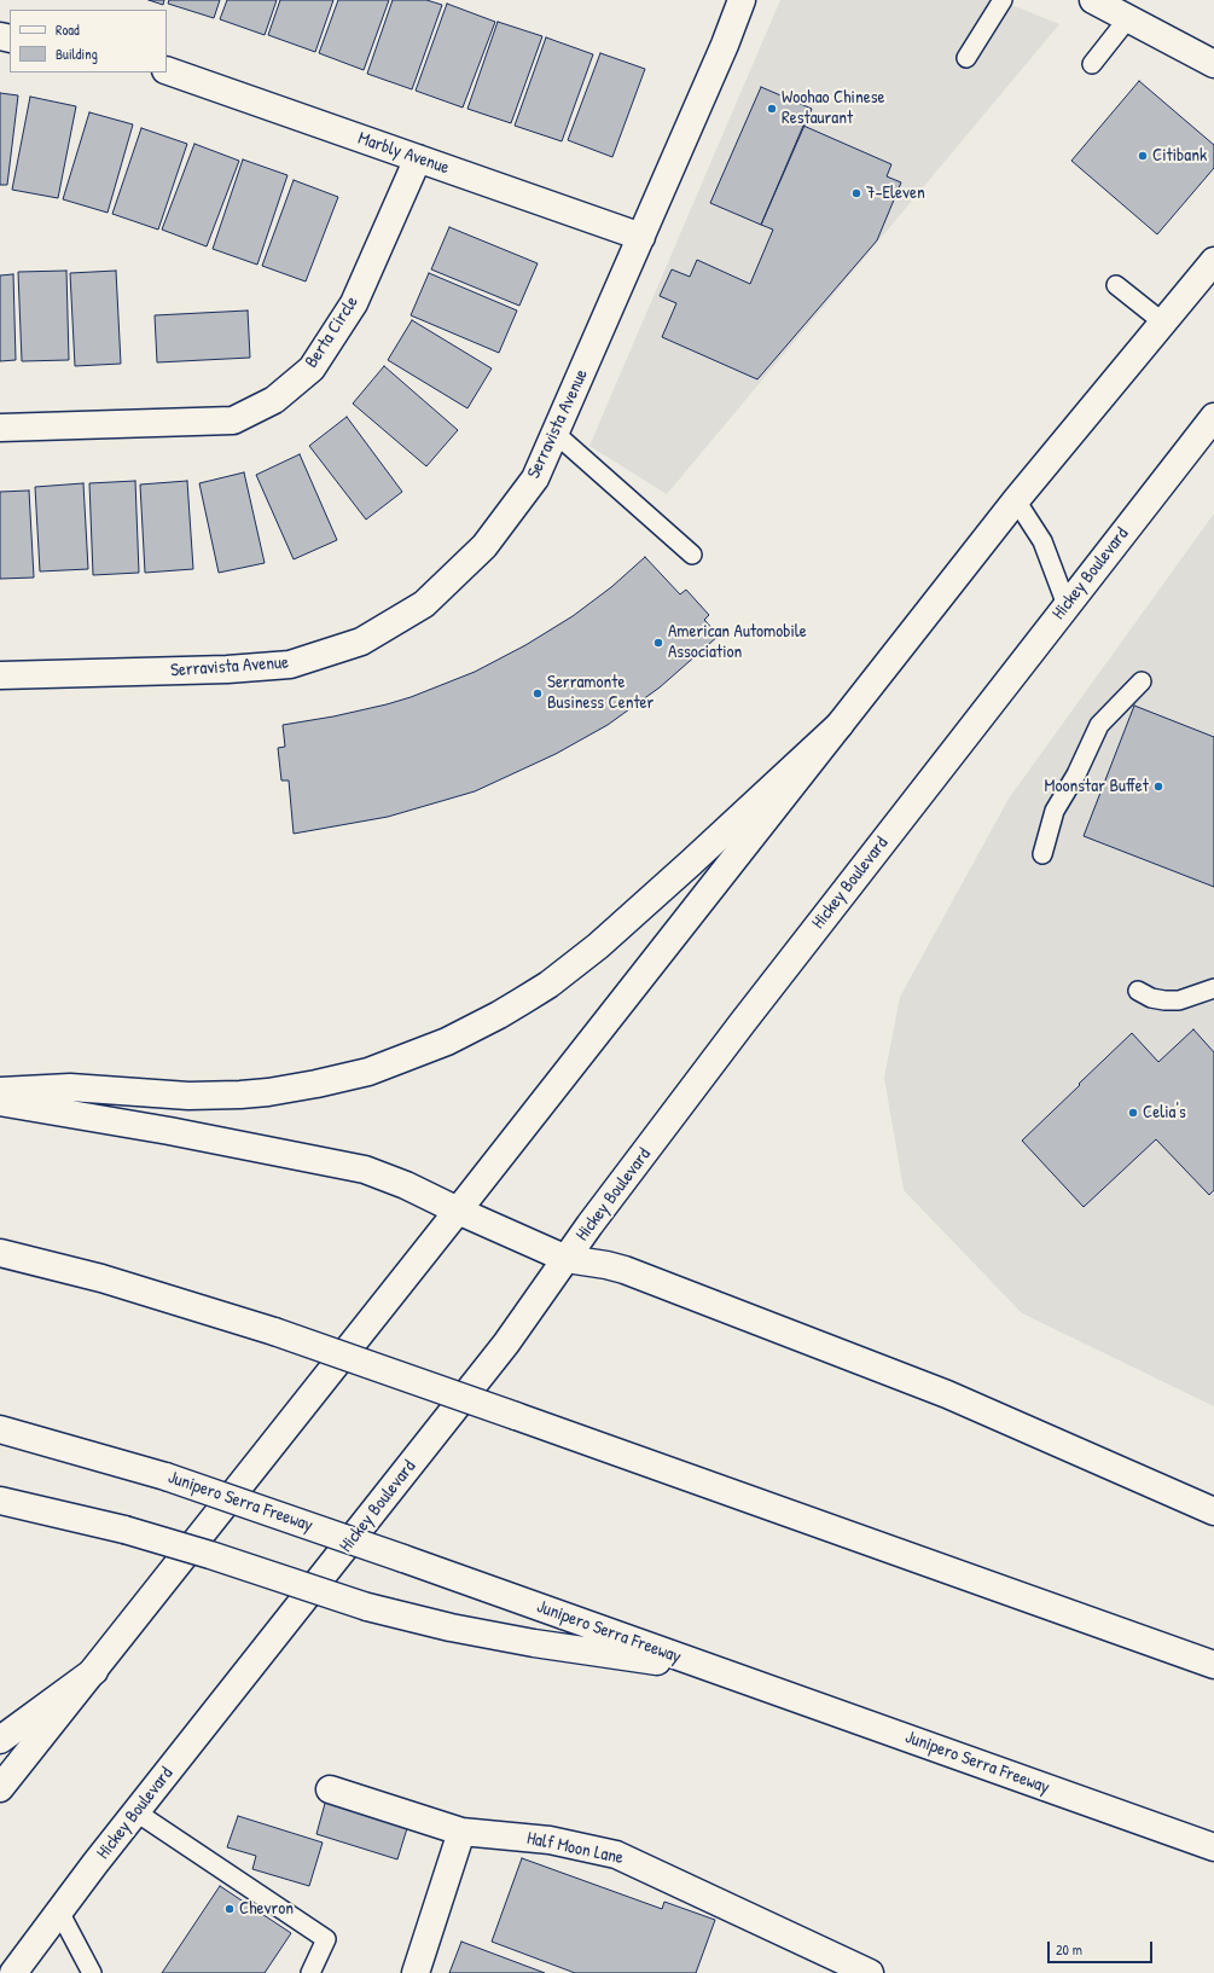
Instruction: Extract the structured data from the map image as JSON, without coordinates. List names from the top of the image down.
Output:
{
  "streets": {
    "main road": [
      "Marbly Avenue",
      "Berta Circle",
      "Serravista Avenue",
      "Hickey Boulevard",
      "Junipero Serra Freeway",
      "Half Moon Lane"
    ]
  },
  "crossings": [
    ["Marbly Avenue", "Berta Circle"],
    ["Marbly Avenue", "Serravista Avenue"]
  ],
  "places": [
    "Woohao Chinese Restaurant",
    "Citibank",
    "7-Eleven",
    "American Automobile Association",
    "Serramonte Business Center",
    "Moonstar Buffet",
    "Celia's",
    "Chevron"
  ],
  "legend": ["Road", "Building"],
  "scale_bar": "20 m"
}
